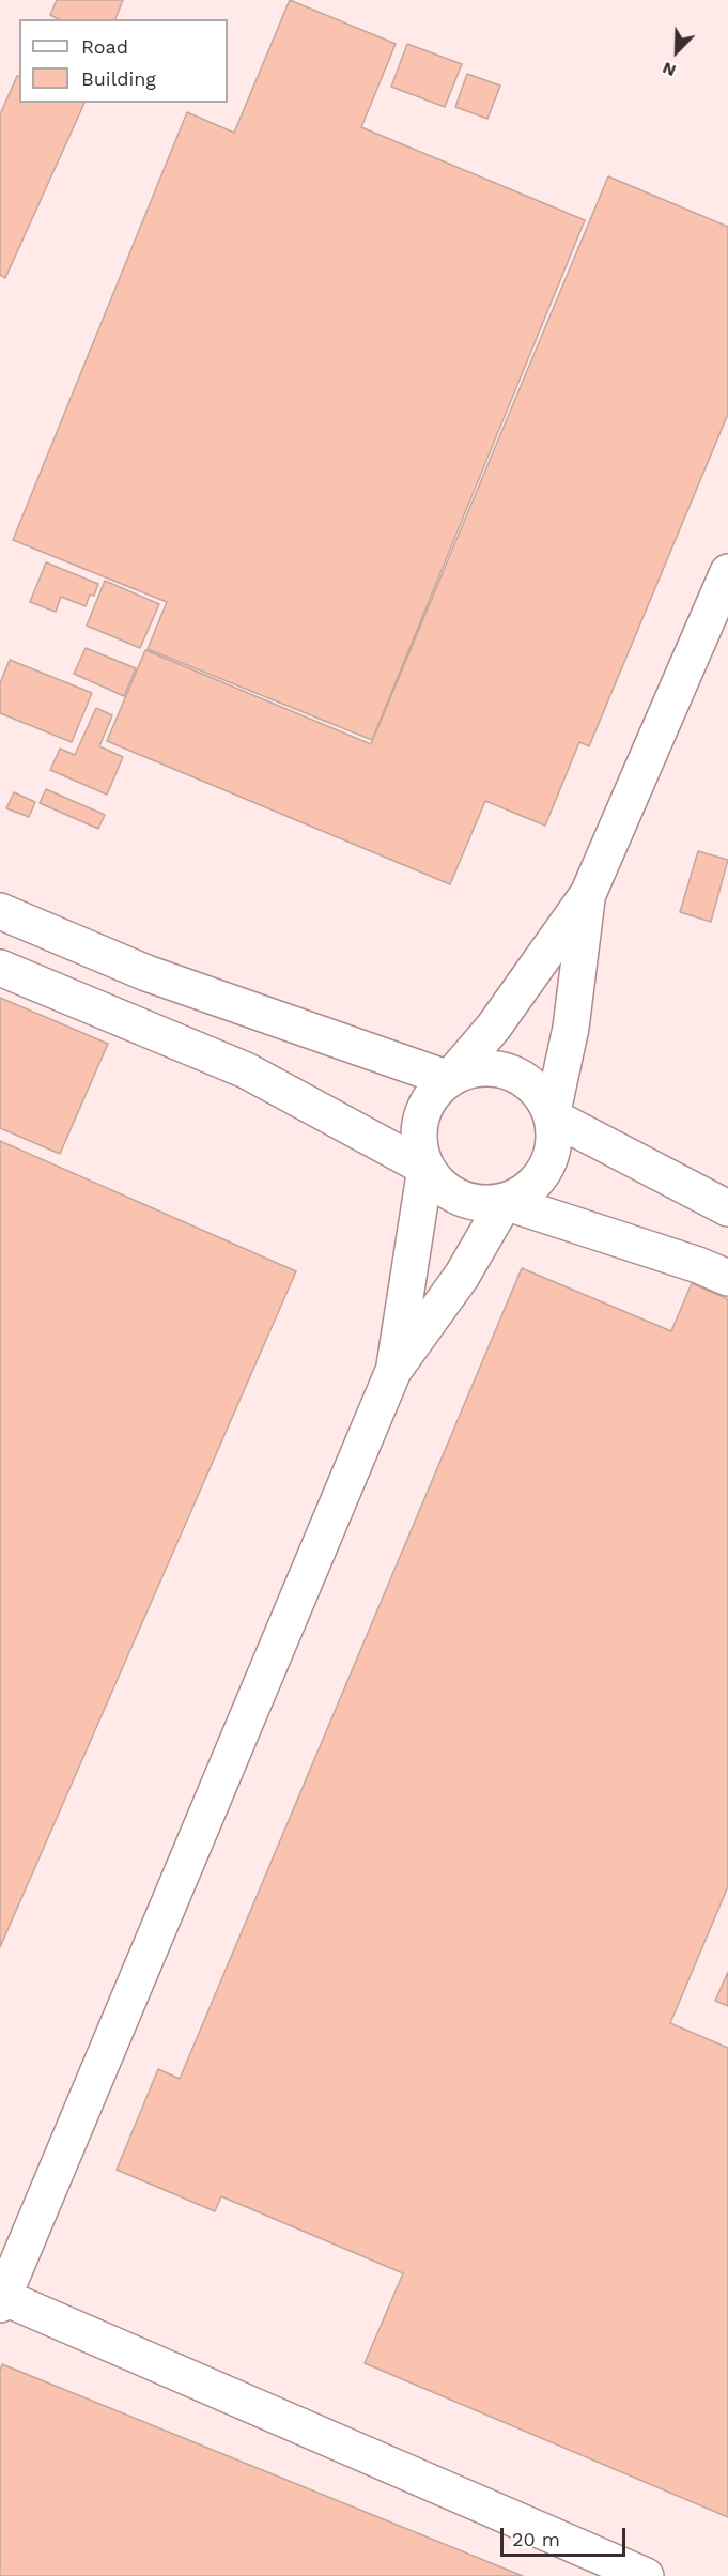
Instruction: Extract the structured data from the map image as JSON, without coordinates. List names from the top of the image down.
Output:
{
  "legend": ["Road", "Building"],
  "scale_bar": "20 m",
  "north": "bottom left"
}
